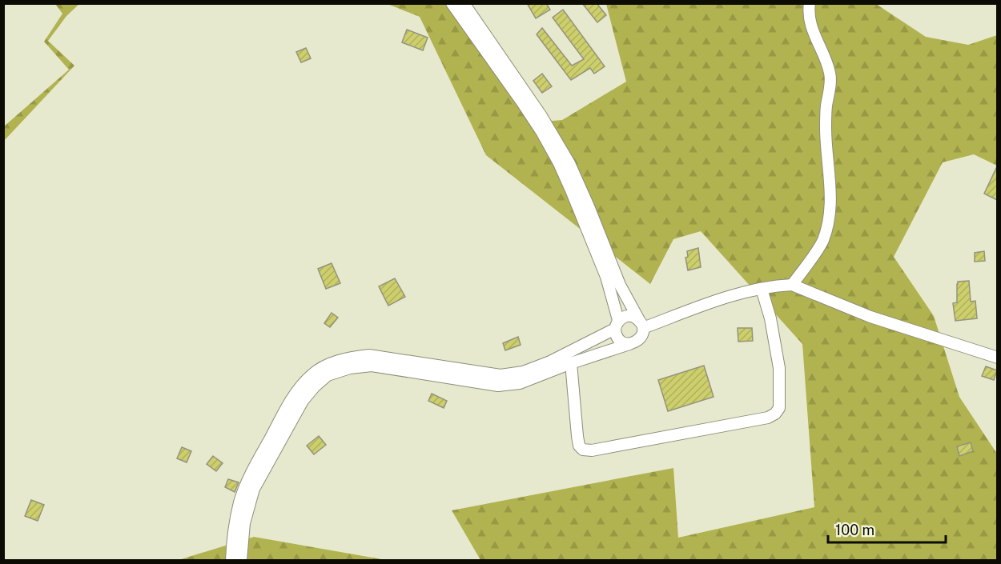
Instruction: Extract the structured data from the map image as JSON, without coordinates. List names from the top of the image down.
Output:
{
  "scale_bar": "100 m"
}
